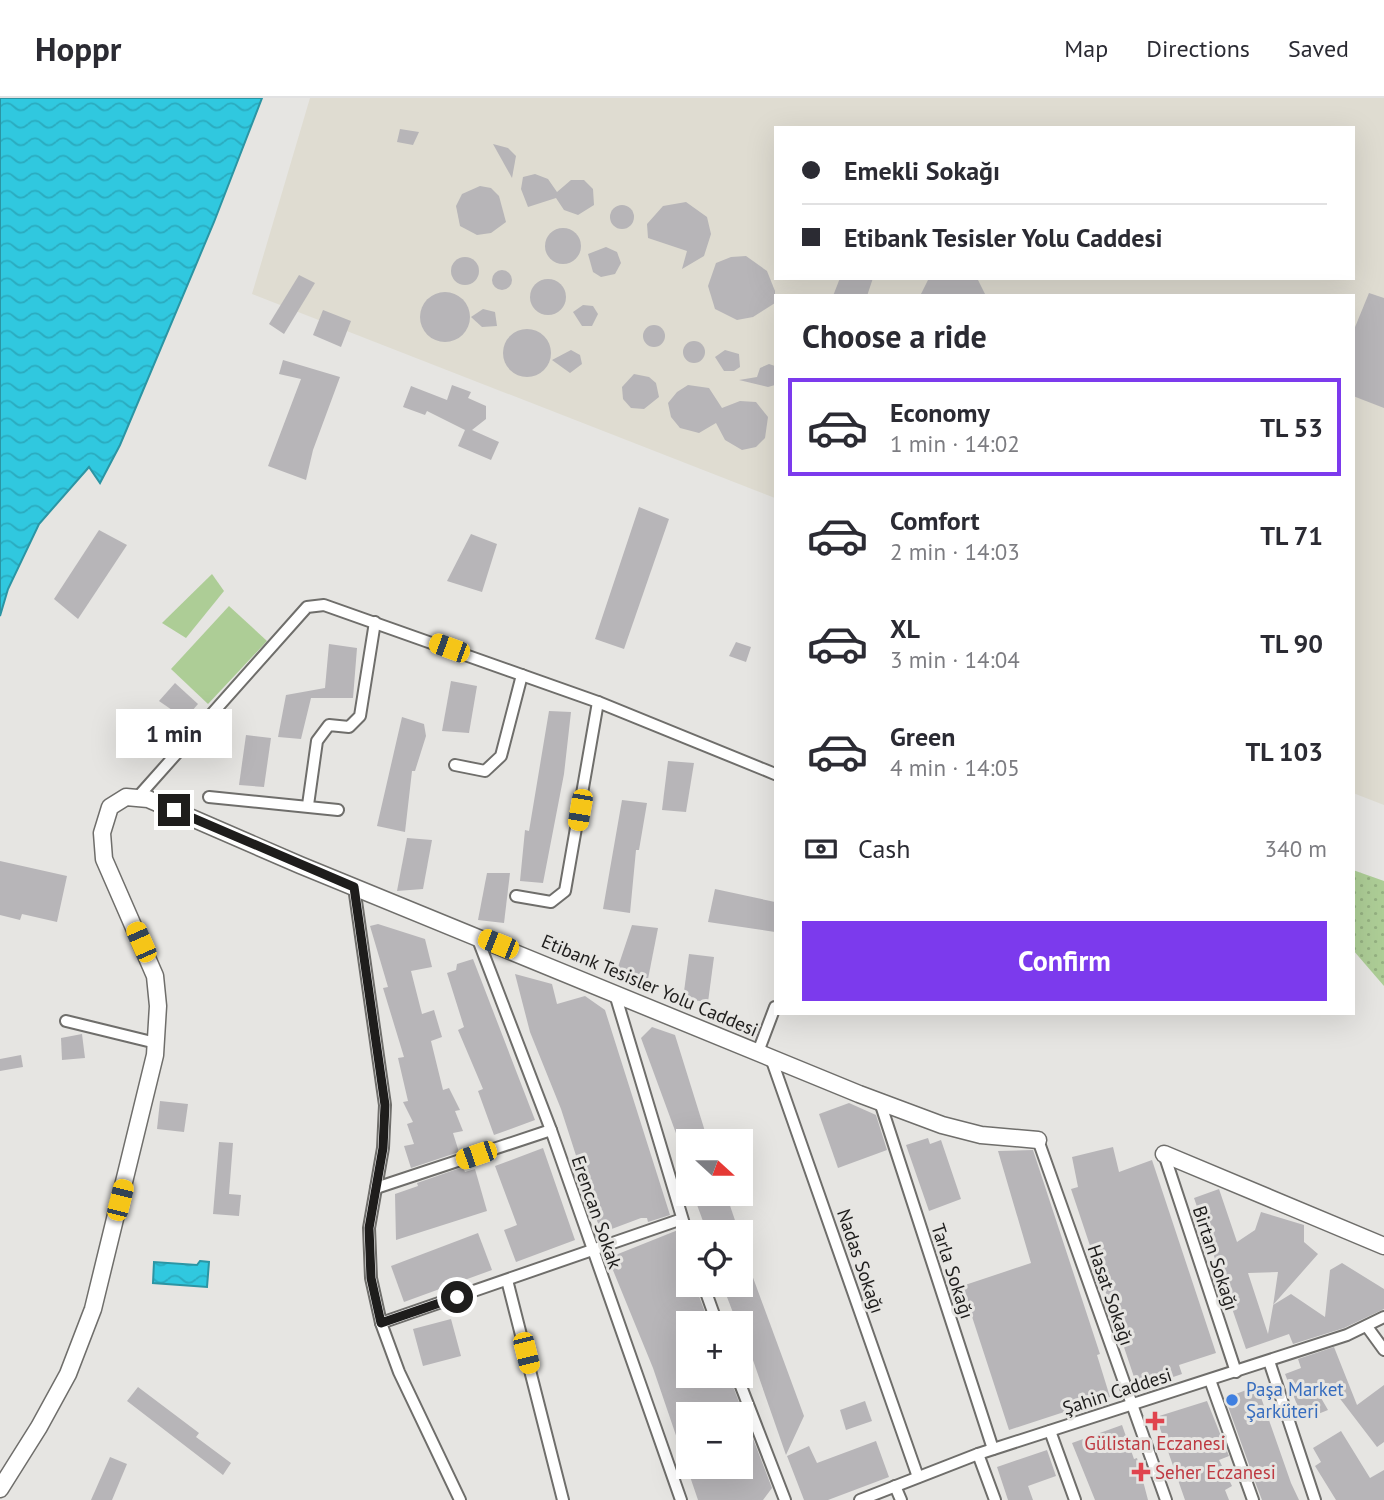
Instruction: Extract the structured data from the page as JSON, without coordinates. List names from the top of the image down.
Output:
{
  "streets": {
    "street": [
      "Etibank Tesisler Yolu Caddesi",
      "Erencan Sokak",
      "Birtan Sokağı",
      "Nadas Sokağı",
      "Tarla Sokağı",
      "Hasat Sokağı",
      "Şahin Caddesi"
    ]
  },
  "crossings": [
    ["Etibank Tesisler Yolu Caddesi", "Erencan Sokak"],
    ["Etibank Tesisler Yolu Caddesi", "Nadas Sokağı"],
    ["Etibank Tesisler Yolu Caddesi", "Tarla Sokağı"],
    ["Etibank Tesisler Yolu Caddesi", "Hasat Sokağı"],
    ["Birtan Sokağı", "Şahin Caddesi"],
    ["Nadas Sokağı", "Şahin Caddesi"],
    ["Tarla Sokağı", "Şahin Caddesi"],
    ["Hasat Sokağı", "Şahin Caddesi"]
  ],
  "places": {
    "other": ["Paşa Market Şarküteri"],
    "health": ["Gülistan Eczanesi", "Seher Eczanesi"]
  },
  "north": "right",
  "page": {
    "header": "Hoppr",
    "nav": ["Map", "Directions", "Saved"],
    "banner": ["Emekli Sokağı", "Etibank Tesisler Yolu Caddesi"],
    "heading": "Choose a ride",
    "list": [
      {
        "name": "Economy",
        "note": "1 min · 14:02",
        "value": "TL 53"
      },
      {
        "name": "Comfort",
        "note": "2 min · 14:03",
        "value": "TL 71"
      },
      {
        "name": "XL",
        "note": "3 min · 14:04",
        "value": "TL 90"
      },
      {
        "name": "Green",
        "note": "4 min · 14:05",
        "value": "TL 103"
      }
    ],
    "bubble": "1 min",
    "pay": ["Cash", "340 m"],
    "buttons": "Confirm",
    "map_buttons": ["+", "−"]
  }
}
